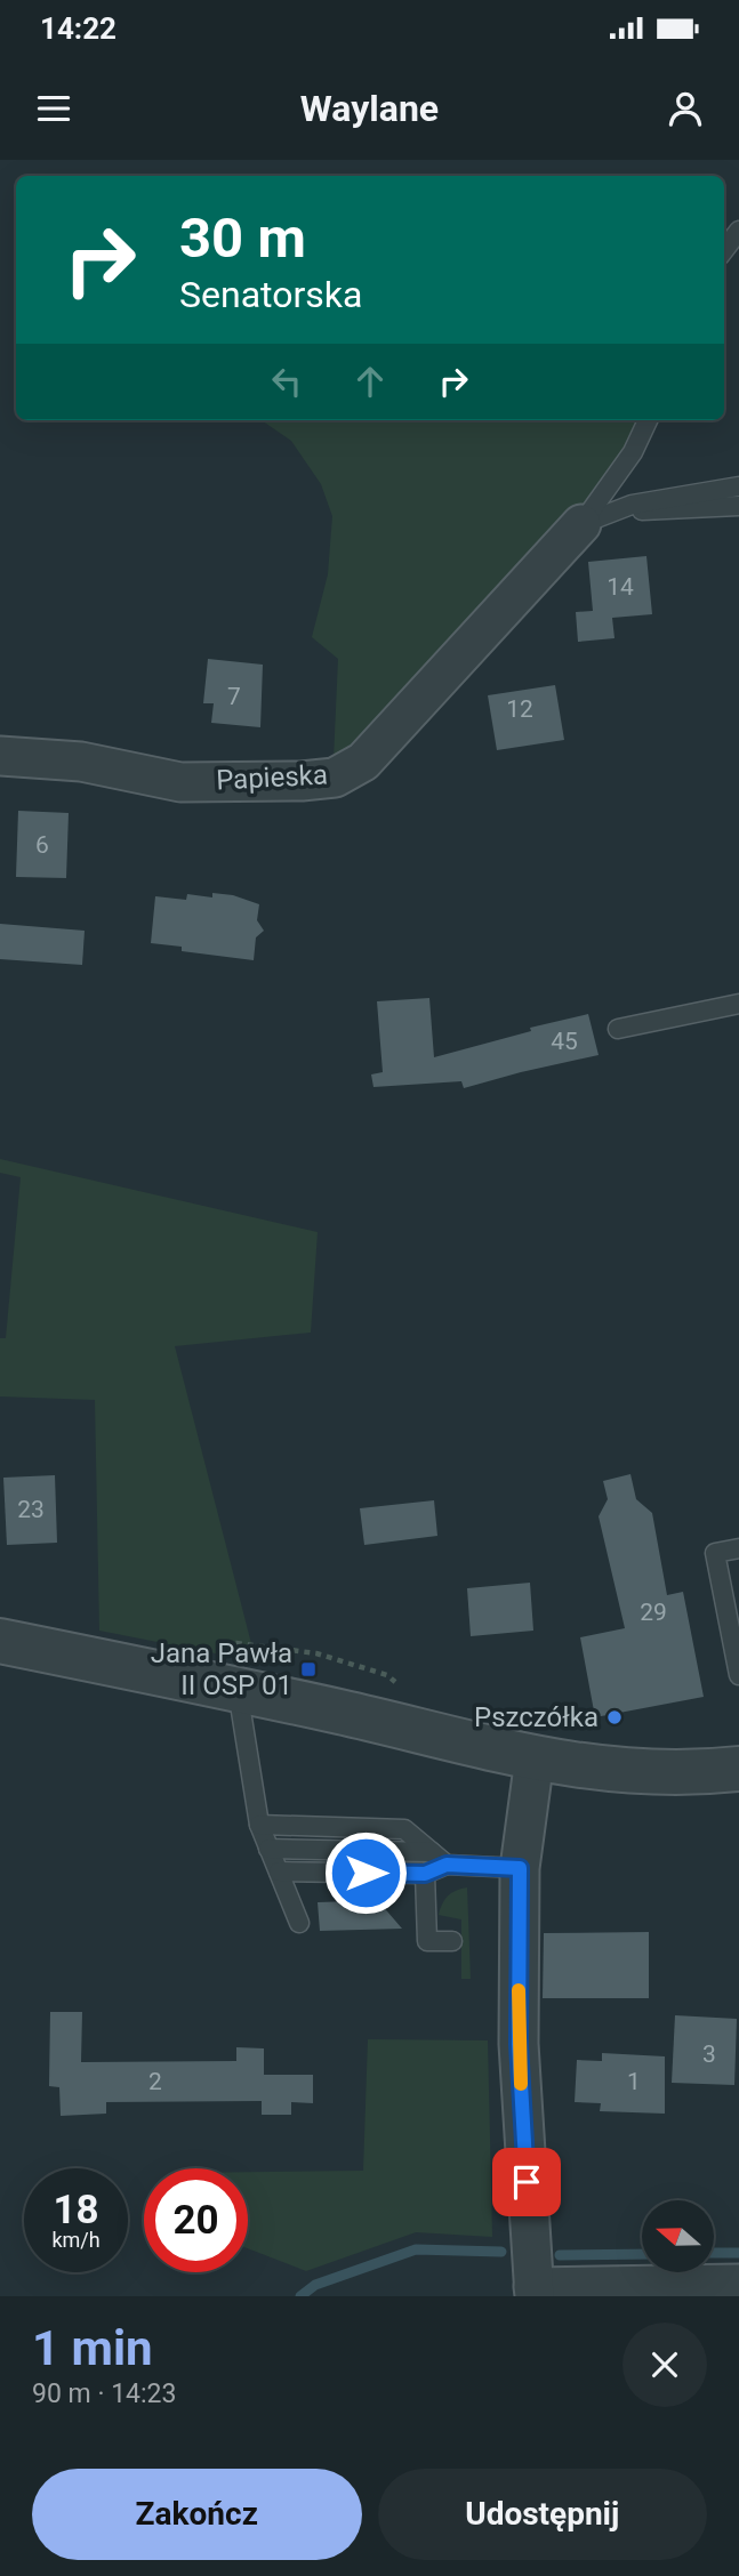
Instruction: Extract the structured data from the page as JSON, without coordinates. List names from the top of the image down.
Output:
{
  "streets": {
    "street": ["Papieska"]
  },
  "places": {
    "transit": ["Jana Pawła II OSP 01"],
    "other": ["Pszczółka"]
  },
  "house_numbers": [
    "14",
    "7",
    "12",
    "6",
    "45",
    "23",
    "29",
    "3",
    "2",
    "1"
  ],
  "north": "left",
  "page": {
    "status": "14:22",
    "header": "Waylane",
    "turn": ["30 m", "Senatorska"],
    "speed": "18 km/h",
    "limit": "20",
    "heading": ["1 min", "90 m · 14:23"],
    "buttons": ["Zakończ", "Udostępnij"]
  }
}
